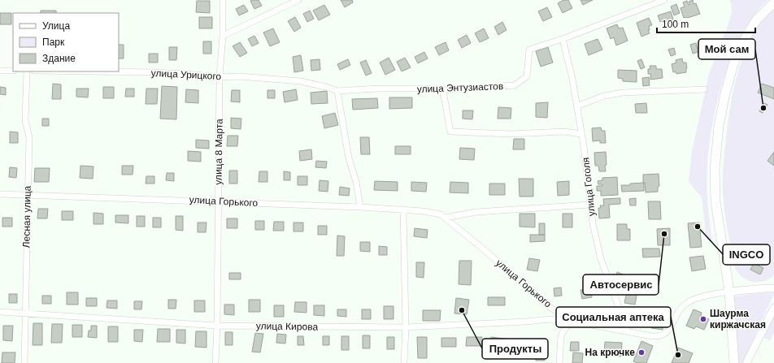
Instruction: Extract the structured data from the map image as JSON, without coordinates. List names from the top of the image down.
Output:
{
  "streets": {
    "street": [
      "улица Урицкого",
      "улица Энтузиастов",
      "улица 8 Марта",
      "улица Гоголя",
      "улица Горького",
      "Лесная улица",
      "улица Кирова"
    ]
  },
  "crossings": [
    ["улица Урицкого", "улица Энтузиастов"],
    ["улица Урицкого", "улица 8 Марта"],
    ["улица Энтузиастов", "улица Гоголя"],
    ["улица 8 Марта", "улица Горького"],
    ["улица 8 Марта", "улица Кирова"],
    ["улица Гоголя", "улица Горького"],
    ["улица Горького", "Лесная улица"],
    ["улица Горького", "улица Кирова"],
    ["Лесная улица", "улица Кирова"]
  ],
  "places": [
    "Мой сам",
    "INGCO",
    "Автосервис",
    "Продукты",
    "Шаурма киржачская",
    "На крючке",
    "Социальная аптека"
  ],
  "legend": ["Улица", "Парк", "Здание"],
  "scale_bar": "100 m"
}
